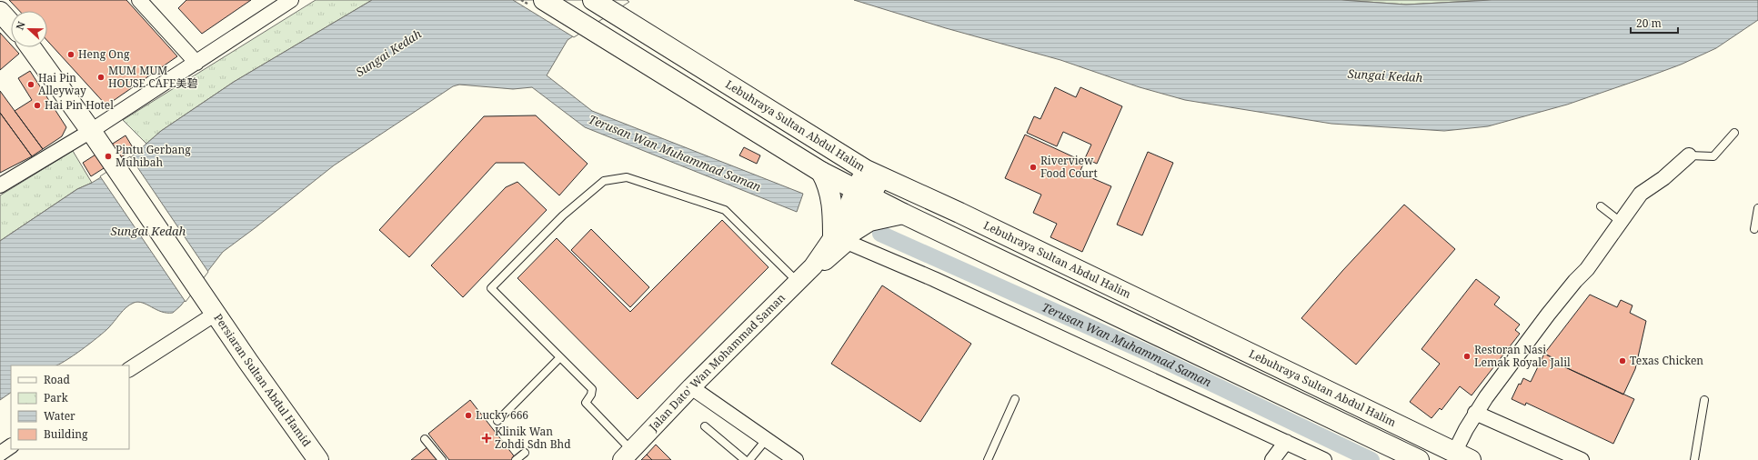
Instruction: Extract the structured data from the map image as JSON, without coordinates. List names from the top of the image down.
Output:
{
  "streets": {
    "main road": ["Lebuhraya Sultan Abdul Halim", "Persiaran Sultan Abdul Hamid"],
    "street": ["Jalan Dato' Wan Mohammad Saman"]
  },
  "crossings": [
    ["Lebuhraya Sultan Abdul Halim", "Jalan Dato' Wan Mohammad Saman"]
  ],
  "water": ["Sungai Kedah", "Terusan Wan Muhammad Saman"],
  "places": {
    "other": [
      "Heng Ong",
      "MUM MUM HOUSE CAFE美碧",
      "Hai Pin Alleyway",
      "Hai Pin Hotel",
      "Pintu Gerbang Muhibah",
      "Riverview Food Court",
      "Restoran Nasi Lemak Royale Jalil",
      "Texas Chicken",
      "Lucky 666"
    ],
    "health": ["Klinik Wan Zohdi Sdn Bhd"]
  },
  "legend": [
    "Road",
    "Park",
    "Water",
    "Building"
  ],
  "scale_bar": "20 m",
  "north": "left"
}
